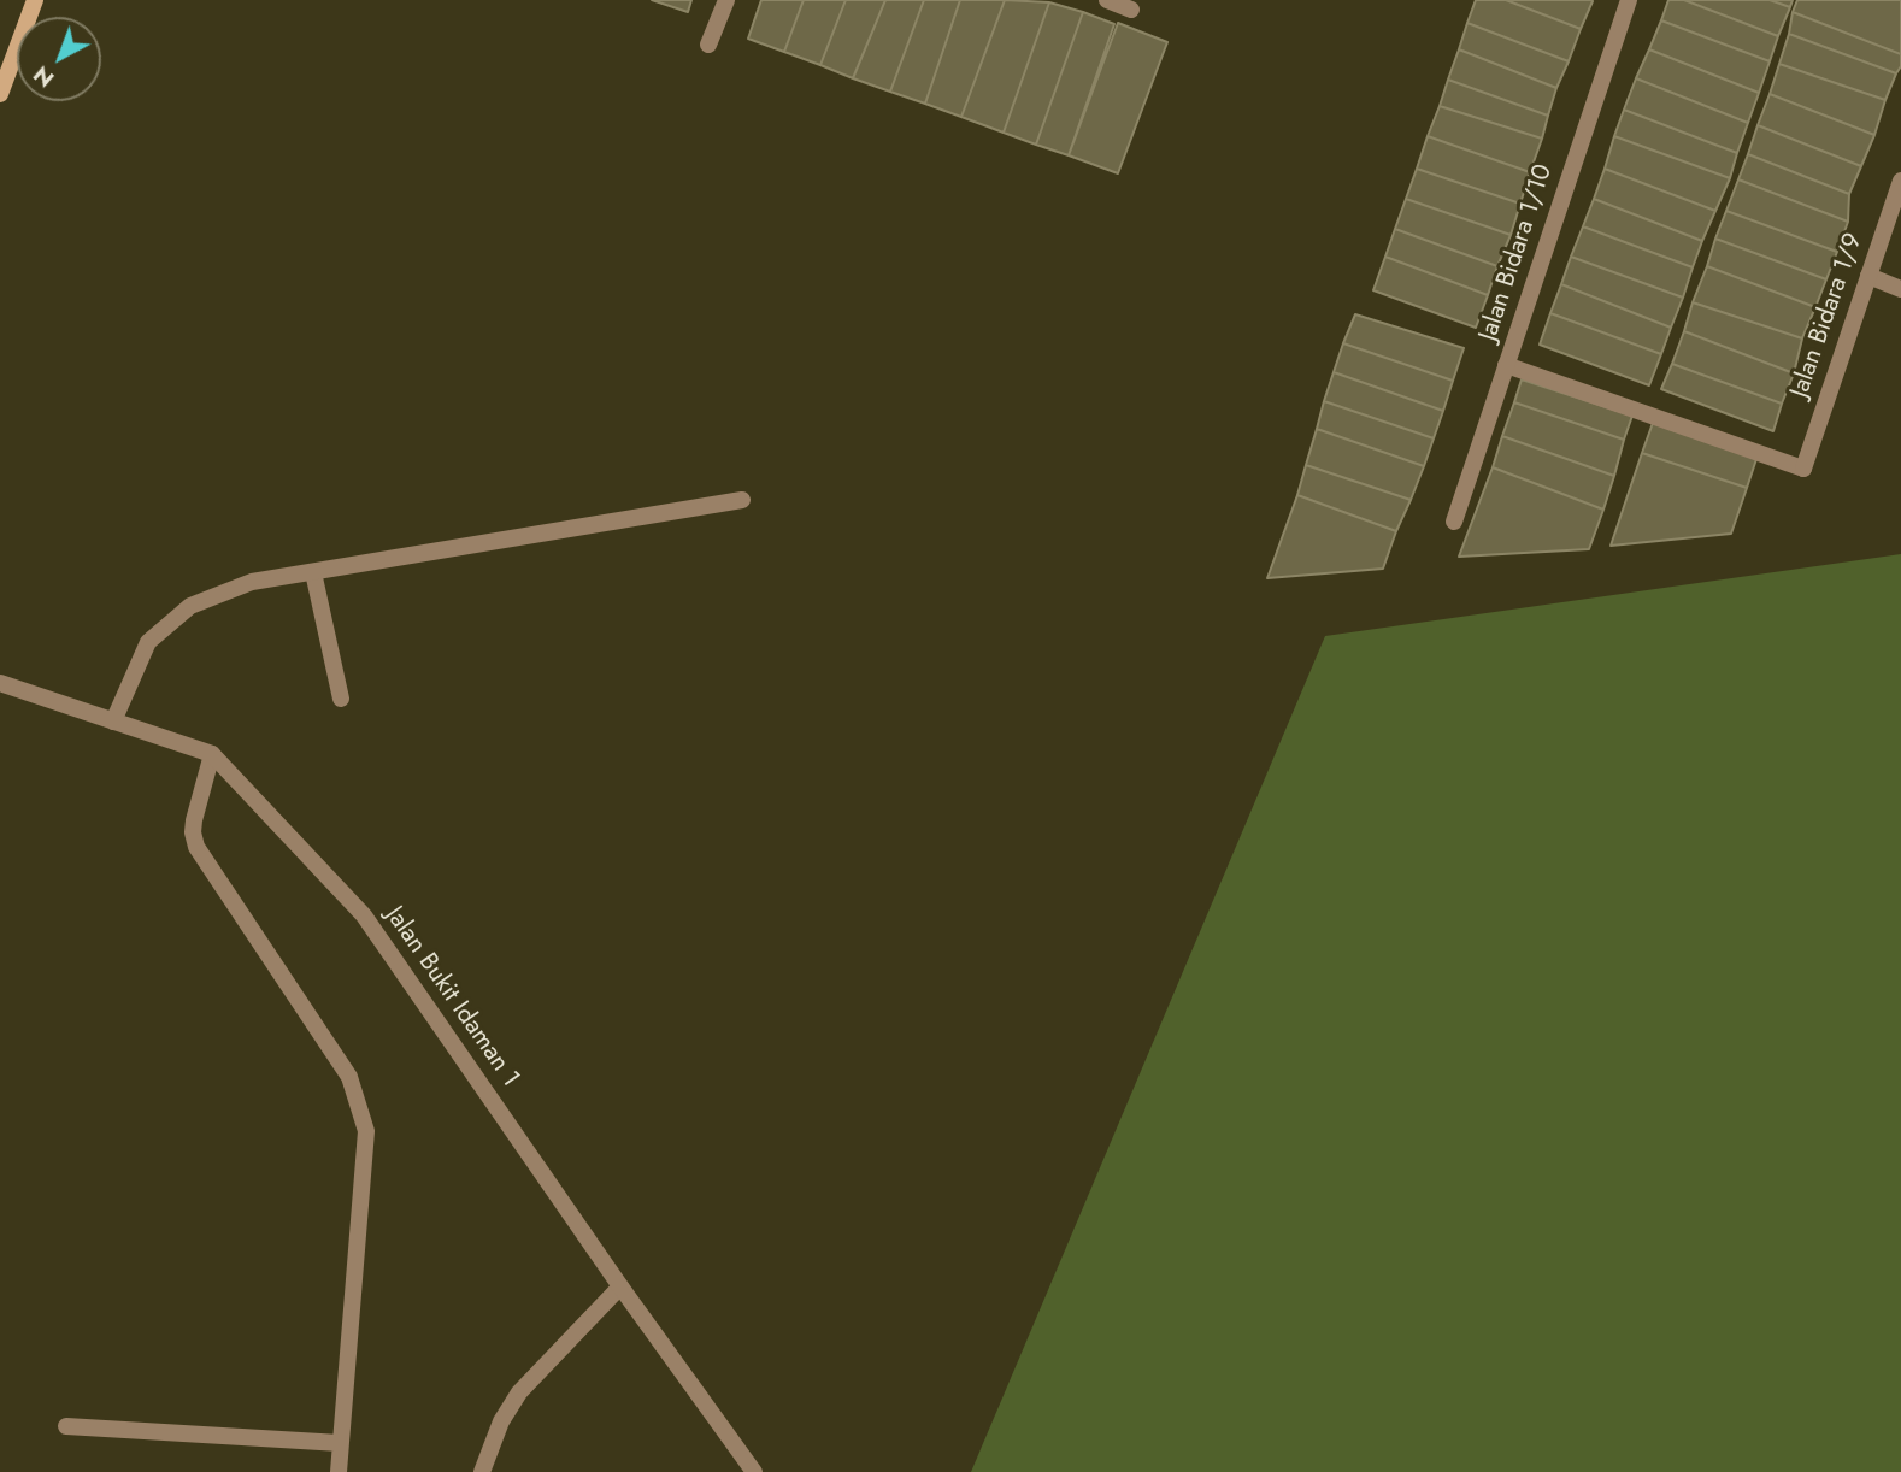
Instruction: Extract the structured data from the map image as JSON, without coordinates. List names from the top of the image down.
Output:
{
  "streets": {
    "street": ["Jalan Bidara 1/10", "Jalan Bidara 1/9", "Jalan Bukit Idaman 1"]
  },
  "crossings": [
    ["Jalan Bidara 1/10", "Jalan Bidara 1/9"]
  ],
  "north": "bottom left"
}
